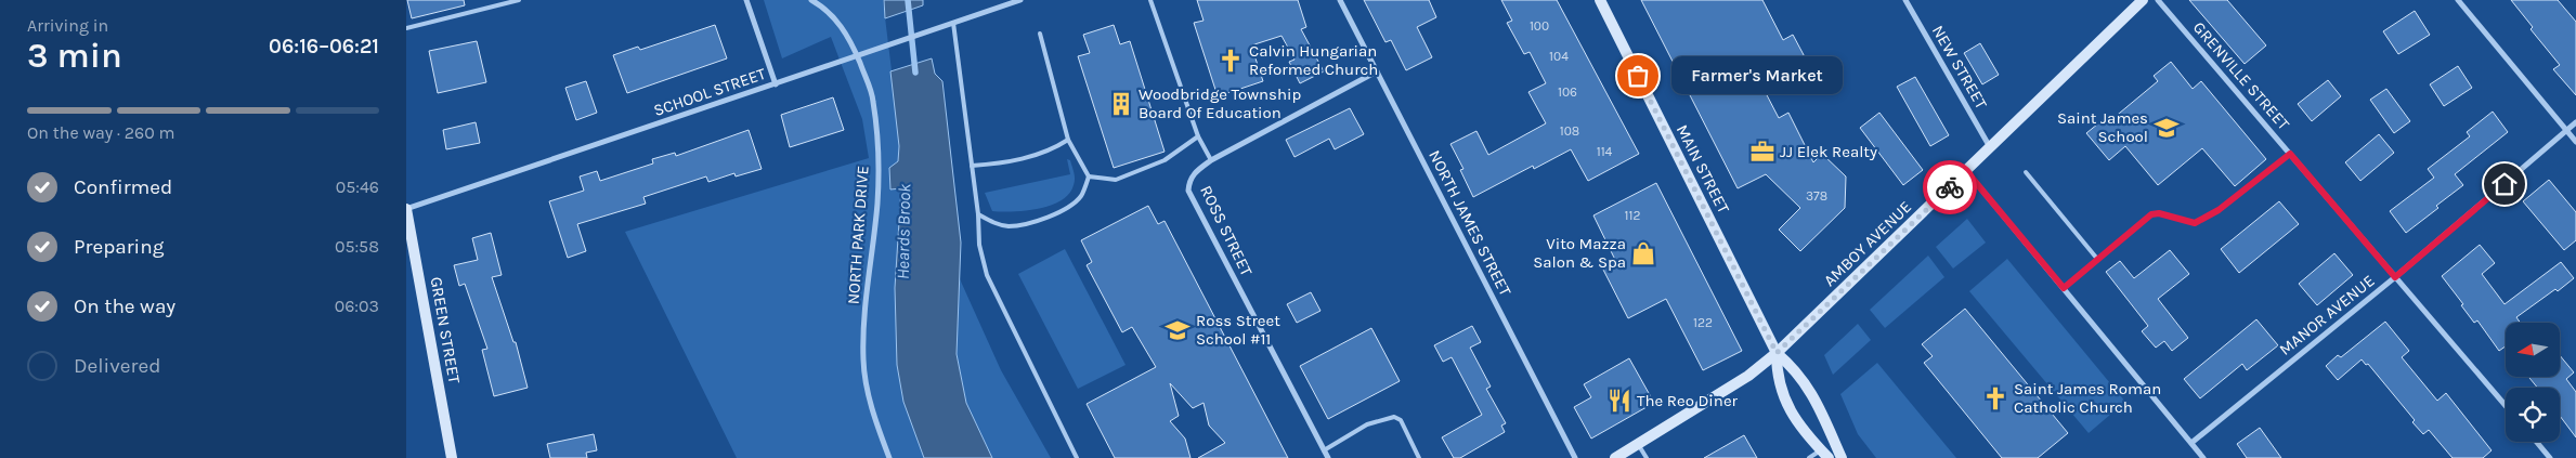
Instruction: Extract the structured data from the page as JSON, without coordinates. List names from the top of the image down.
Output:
{
  "streets": {
    "main road": ["MAIN STREET", "AMBOY AVENUE", "GREEN STREET"],
    "street": [
      "NEW STREET",
      "GRENVILLE STREET",
      "SCHOOL STREET",
      "NORTH JAMES STREET",
      "ROSS STREET",
      "NORTH PARK DRIVE",
      "MANOR AVENUE"
    ]
  },
  "crossings": [
    ["NEW STREET", "AMBOY AVENUE"],
    ["GRENVILLE STREET", "MANOR AVENUE"],
    ["SCHOOL STREET", "NORTH PARK DRIVE"],
    ["SCHOOL STREET", "GREEN STREET"],
    ["MAIN STREET", "AMBOY AVENUE"],
    ["NORTH JAMES STREET", "ROSS STREET"]
  ],
  "water": ["Heards Brook"],
  "places": {
    "church": ["Calvin Hungarian Reformed Church", "Saint James Roman Catholic Church"],
    "other": ["Farmer's Market"],
    "building": ["Woodbridge Township Board Of Education"],
    "school or university": ["Saint James School", "Ross Street School #11"],
    "office": ["JJ Elek Realty"],
    "shop": ["Vito Mazza Salon & Spa"],
    "restaurant": ["The Reo Diner"]
  },
  "house_numbers": [
    "100",
    "104",
    "106",
    "108",
    "114",
    "378",
    "112",
    "122"
  ],
  "north": "left",
  "page": {
    "heading": ["3 min", "Arriving in", "06:16–06:21"],
    "bubble": "Farmer's Market",
    "bar": "On the way · 260 m",
    "list": [
      ["Confirmed", "05:46"],
      ["Preparing", "05:58"],
      ["On the way", "06:03"],
      "Delivered"
    ]
  }
}
